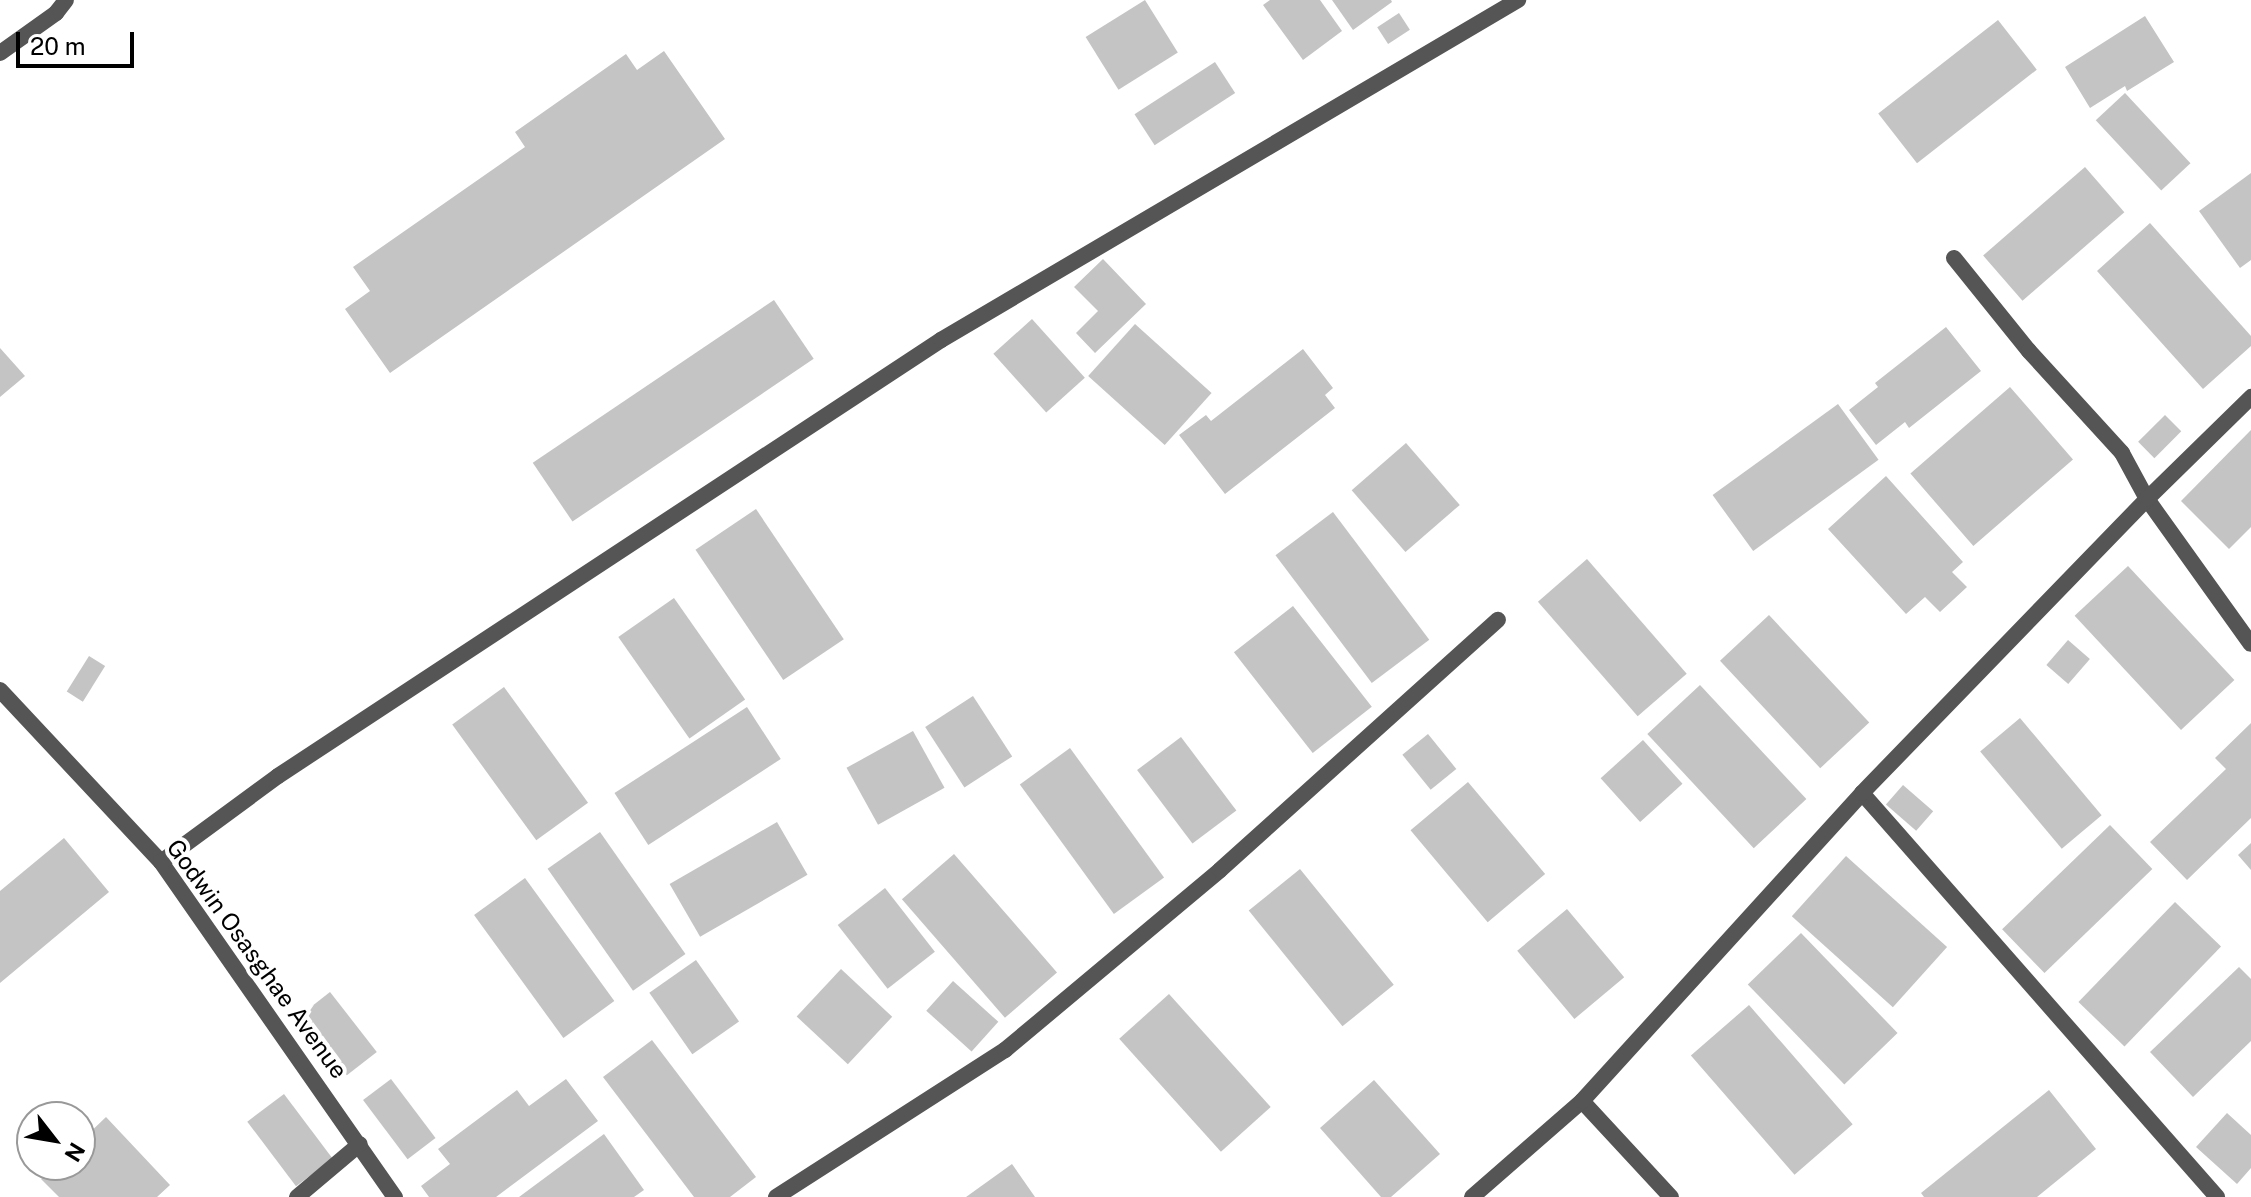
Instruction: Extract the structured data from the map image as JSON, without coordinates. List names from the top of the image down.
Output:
{
  "streets": {
    "street": ["Godwin Osasghae Avenue"]
  },
  "scale_bar": "20 m",
  "north": "bottom right"
}
